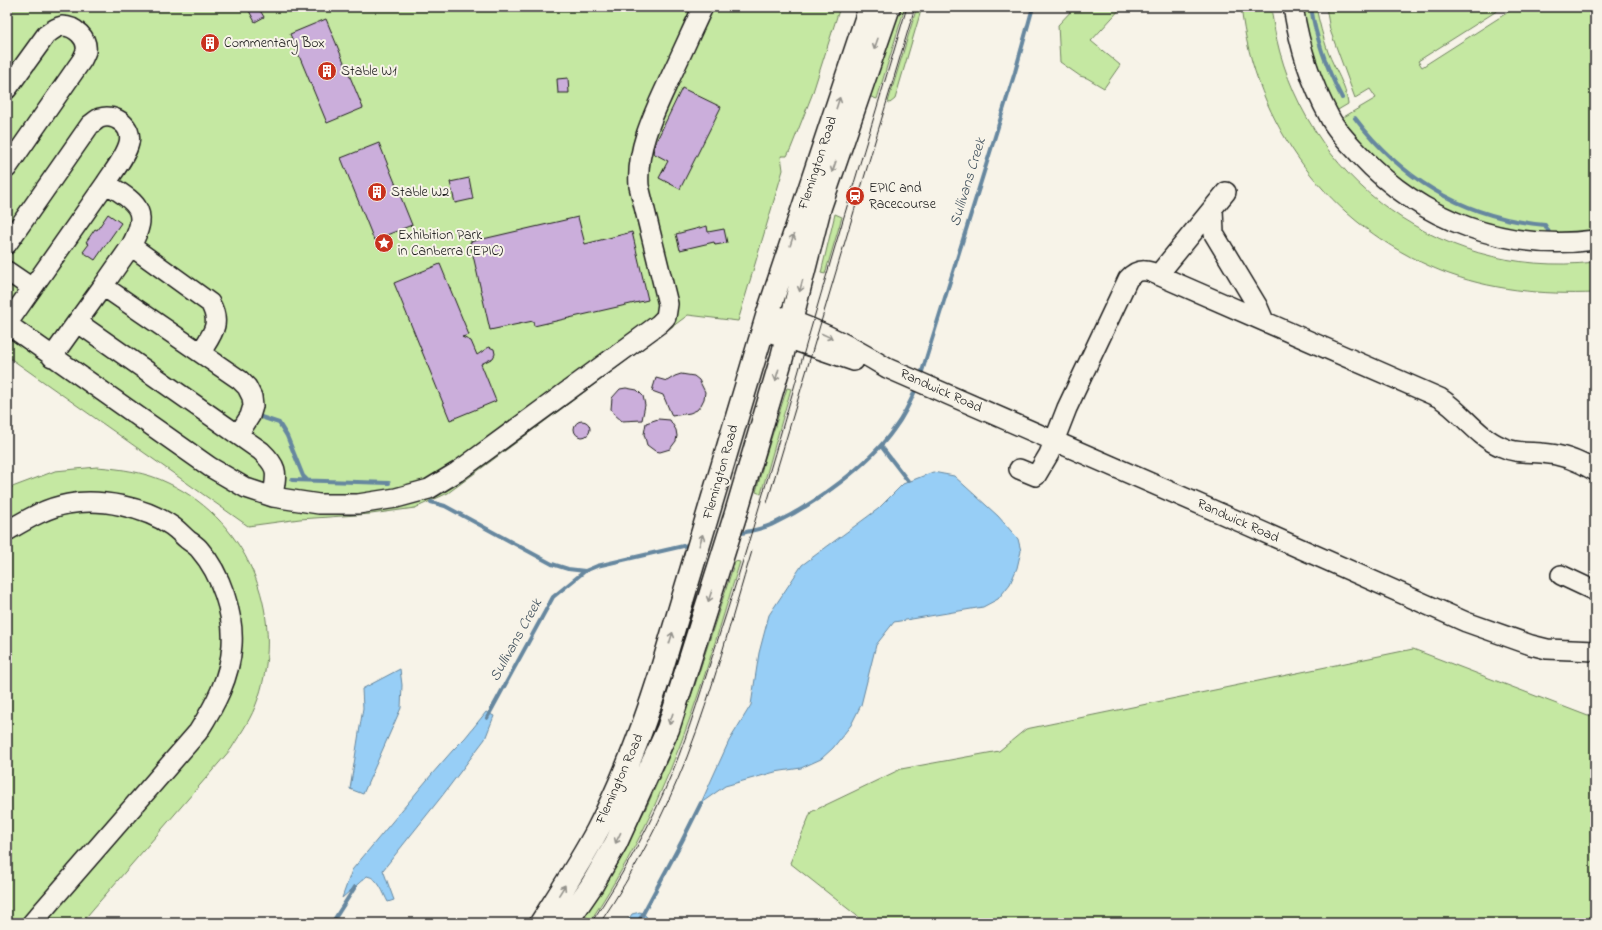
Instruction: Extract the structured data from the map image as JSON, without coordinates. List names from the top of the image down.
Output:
{
  "streets": {
    "main road": ["Flemington Road"],
    "street": ["Randwick Road"]
  },
  "crossings": [
    ["Flemington Road", "Randwick Road"]
  ],
  "water": ["Sullivans Creek"],
  "places": {
    "building": ["Commentary Box", "Stable W1", "Stable W2"],
    "station": ["EPIC and Racecourse"],
    "place": ["Exhibition Park in Canberra (EPIC)"]
  }
}
